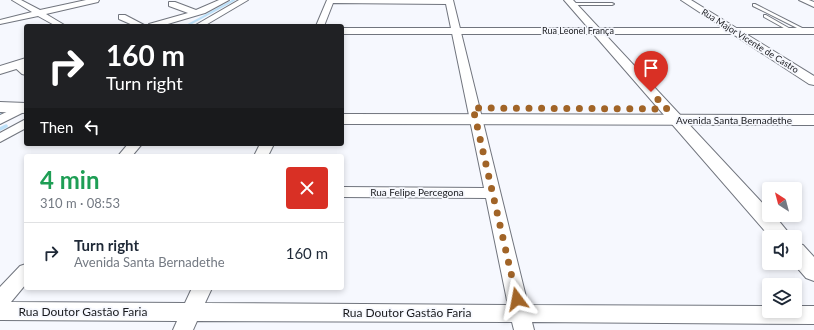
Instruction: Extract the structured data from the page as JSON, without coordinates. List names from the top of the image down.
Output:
{
  "streets": {
    "main road": ["Rua Leonel França", "Avenida Santa Bernadethe"],
    "street": ["Rua Major Vicente de Castro", "Rua Felipe Percegona", "Rua Doutor Gastão Faria"]
  },
  "crossings": [
    ["Rua Leonel França", "Rua Major Vicente de Castro"]
  ],
  "north": "top left",
  "page": {
    "turn": ["160 m", "Turn right"],
    "then": "Then",
    "heading": ["4 min", "310 m · 08:53"],
    "list": [
      {
        "name": "Turn right",
        "note": "Avenida Santa Bernadethe",
        "value": "160 m"
      }
    ]
  }
}
